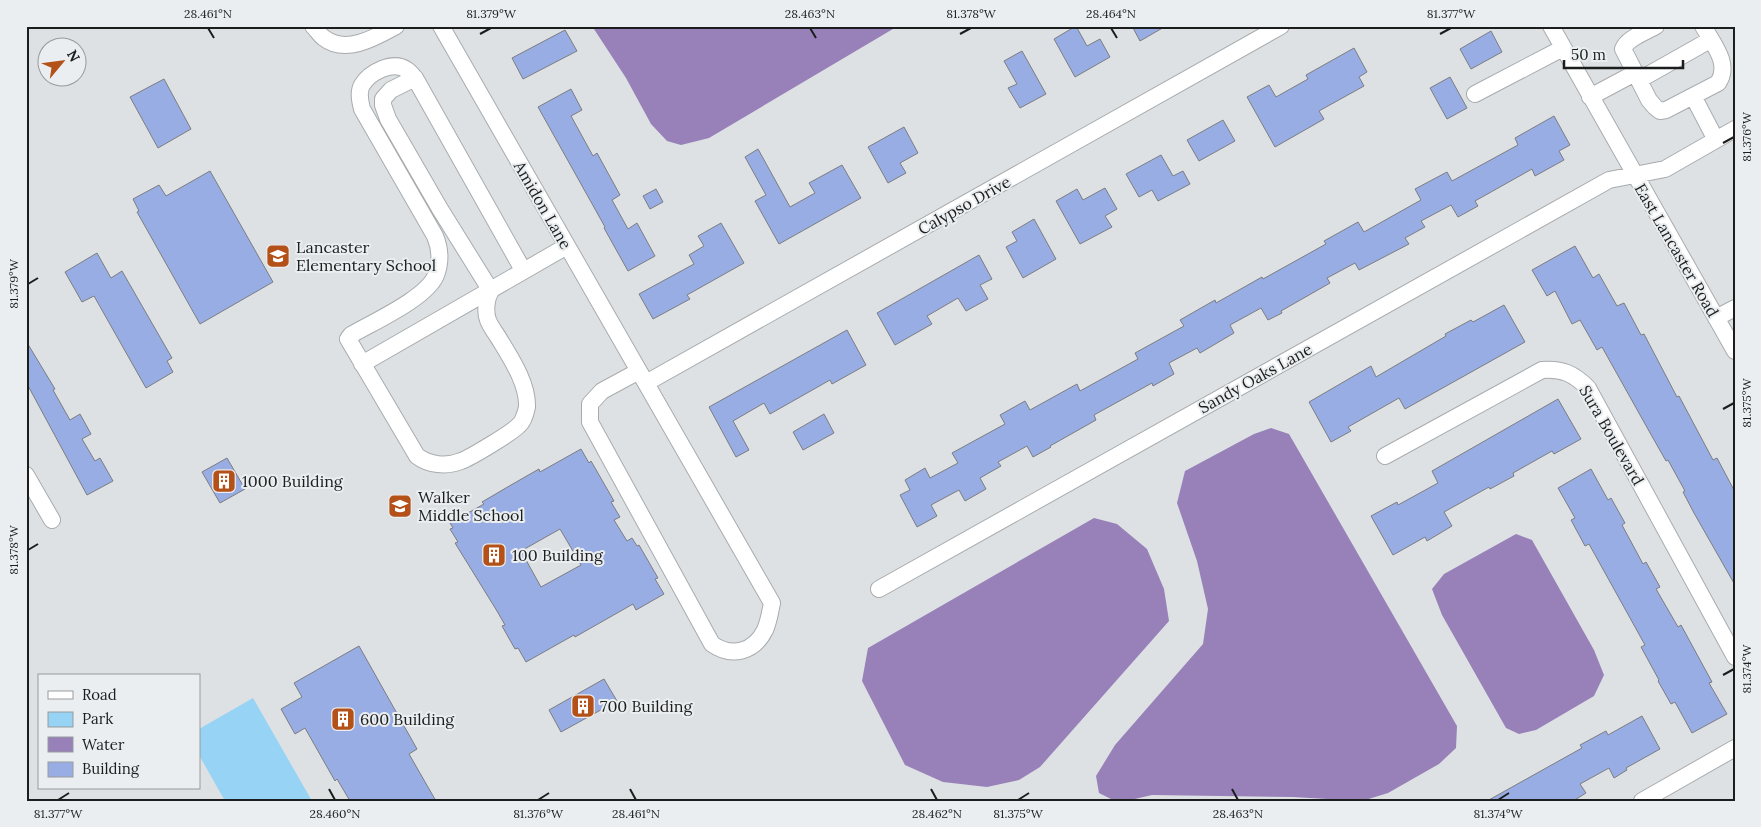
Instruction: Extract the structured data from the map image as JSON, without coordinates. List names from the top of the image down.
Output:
{
  "streets": {
    "street": [
      "Amidon Lane",
      "Calypso Drive",
      "East Lancaster Road",
      "Sandy Oaks Lane",
      "Sura Boulevard"
    ]
  },
  "crossings": [
    ["Amidon Lane", "Calypso Drive"],
    ["East Lancaster Road", "Sandy Oaks Lane"]
  ],
  "places": {
    "school or university": ["Lancaster Elementary School", "Walker Middle School"],
    "building": [
      "1000 Building",
      "100 Building",
      "700 Building",
      "600 Building"
    ]
  },
  "legend": [
    "Road",
    "Park",
    "Water",
    "Building"
  ],
  "scale_bar": "50 m",
  "north": "top right",
  "coordinates": [
    "28.461°N",
    "81.379°W",
    "28.463°N",
    "81.378°W",
    "28.464°N",
    "81.377°W",
    "81.376°W",
    "81.375°W",
    "81.374°W",
    "28.460°N",
    "28.462°N"
  ]
}
